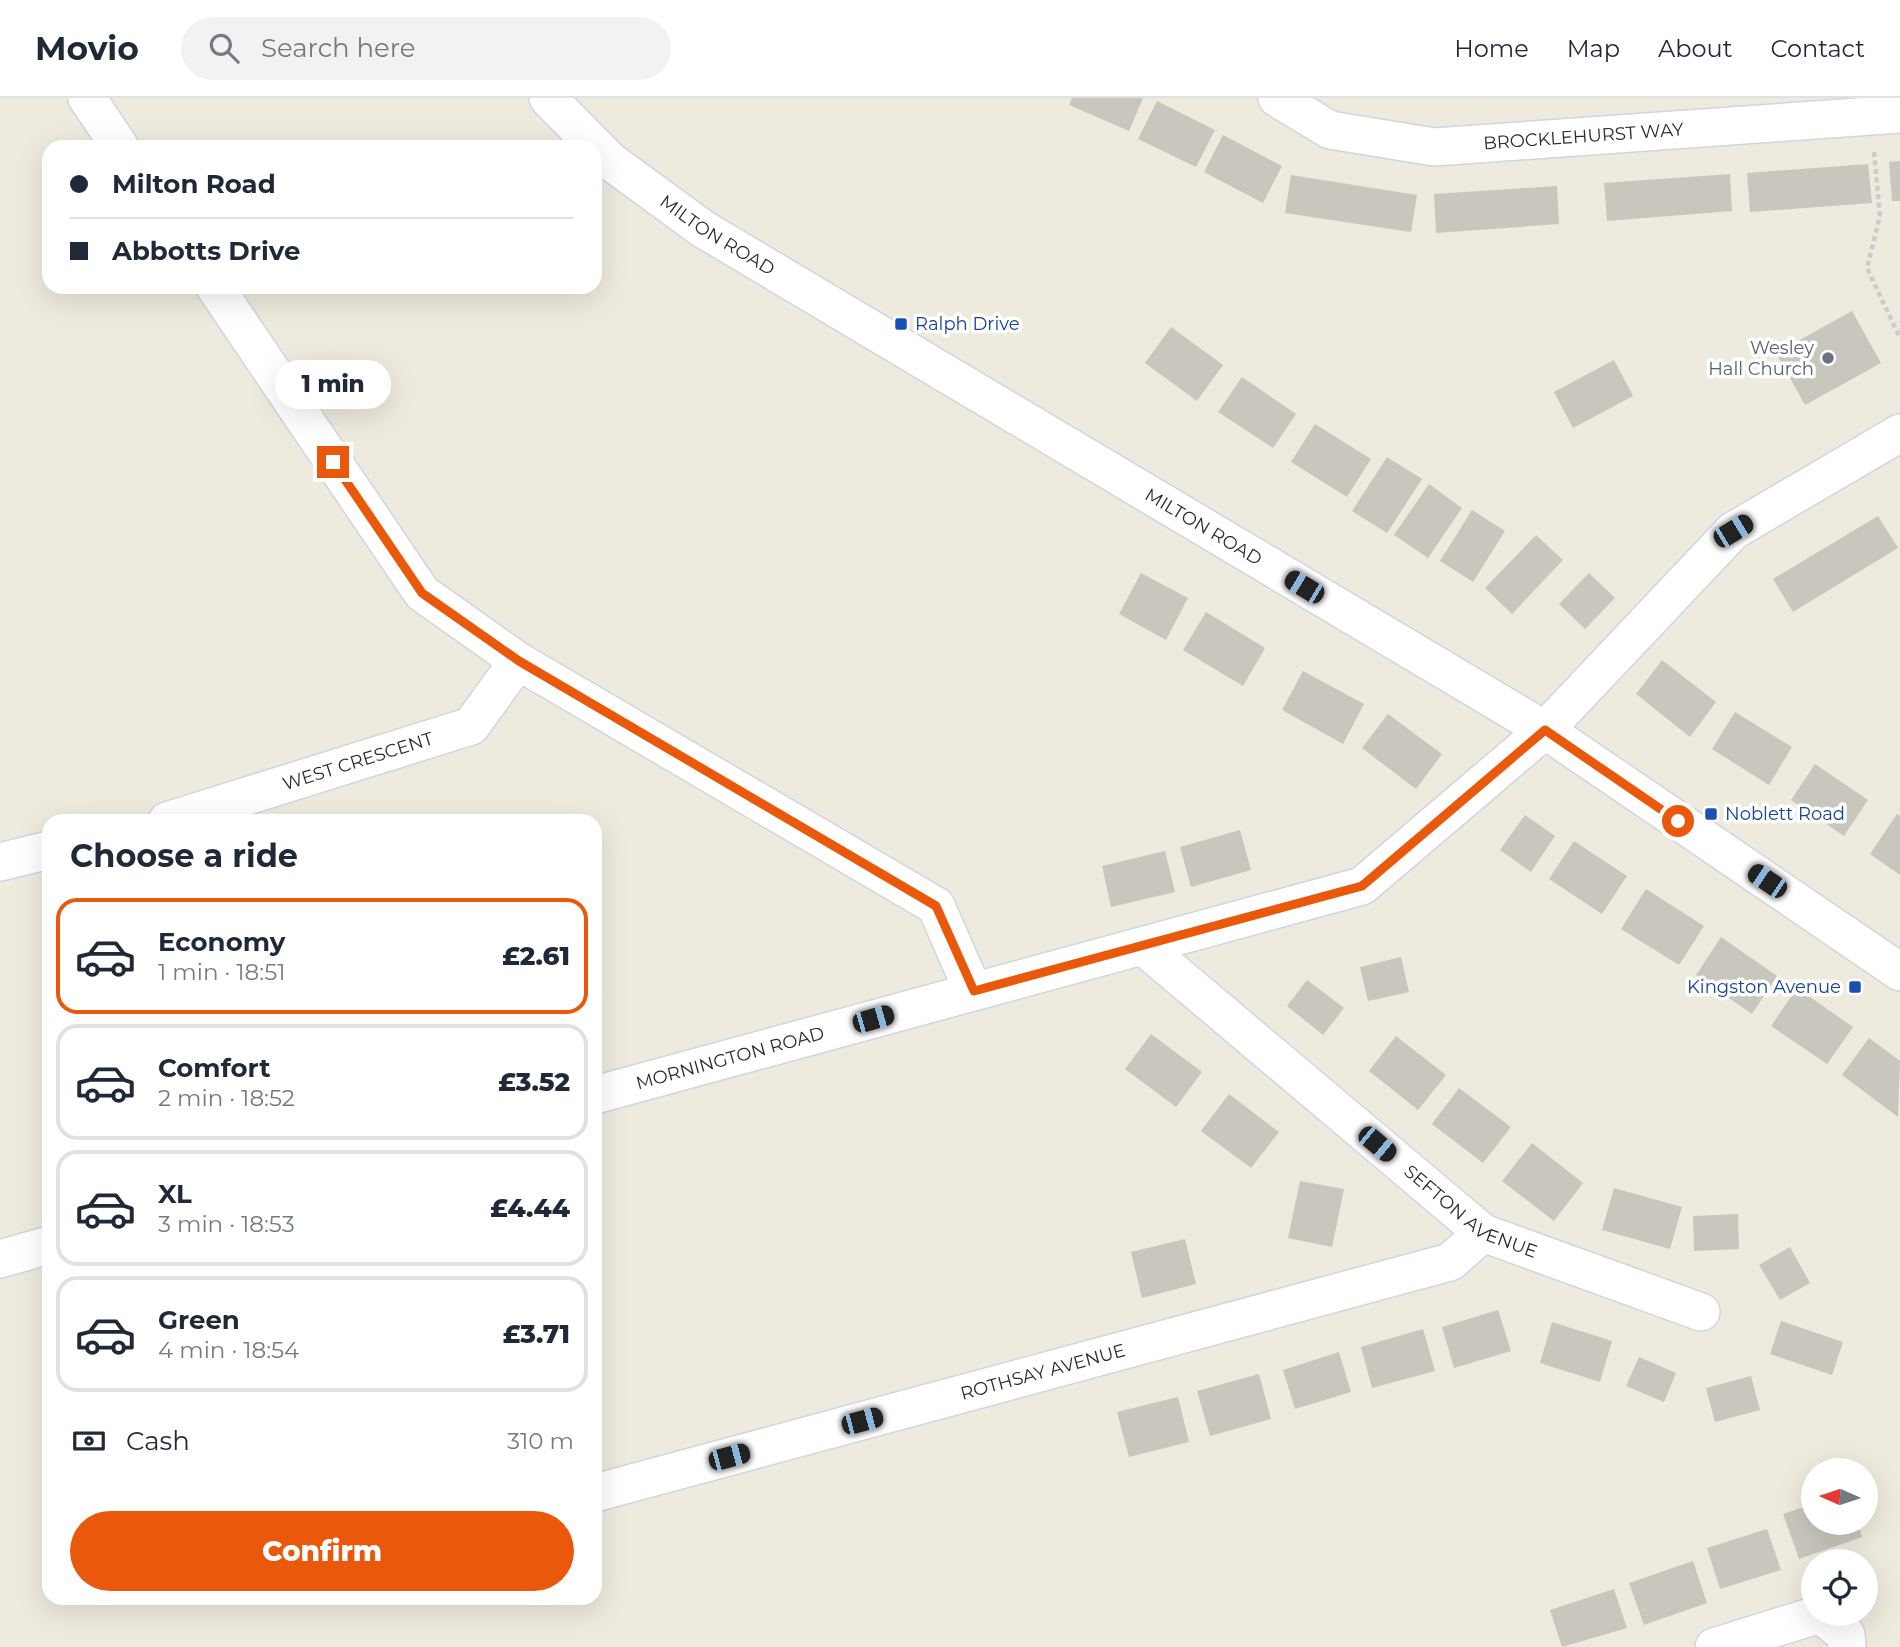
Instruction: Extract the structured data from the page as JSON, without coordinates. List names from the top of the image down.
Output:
{
  "streets": {
    "street": [
      "BROCKLEHURST WAY",
      "MILTON ROAD",
      "WEST CRESCENT",
      "MORNINGTON ROAD",
      "SEFTON AVENUE",
      "ROTHSAY AVENUE"
    ]
  },
  "crossings": [
    ["MILTON ROAD", "MORNINGTON ROAD"],
    ["MORNINGTON ROAD", "SEFTON AVENUE"],
    ["SEFTON AVENUE", "ROTHSAY AVENUE"]
  ],
  "places": {
    "transit": ["Ralph Drive", "Noblett Road", "Kingston Avenue"],
    "other": ["Wesley Hall Church"]
  },
  "north": "left",
  "page": {
    "header": "Movio",
    "search": "Search here",
    "nav": [
      "Home",
      "Map",
      "About",
      "Contact"
    ],
    "banner": ["Milton Road", "Abbotts Drive"],
    "bubble": "1 min",
    "heading": "Choose a ride",
    "list": [
      {
        "name": "Economy",
        "note": "1 min · 18:51",
        "value": "£2.61"
      },
      {
        "name": "Comfort",
        "note": "2 min · 18:52",
        "value": "£3.52"
      },
      {
        "name": "XL",
        "note": "3 min · 18:53",
        "value": "£4.44"
      },
      {
        "name": "Green",
        "note": "4 min · 18:54",
        "value": "£3.71"
      }
    ],
    "pay": ["Cash", "310 m"],
    "buttons": "Confirm"
  }
}
